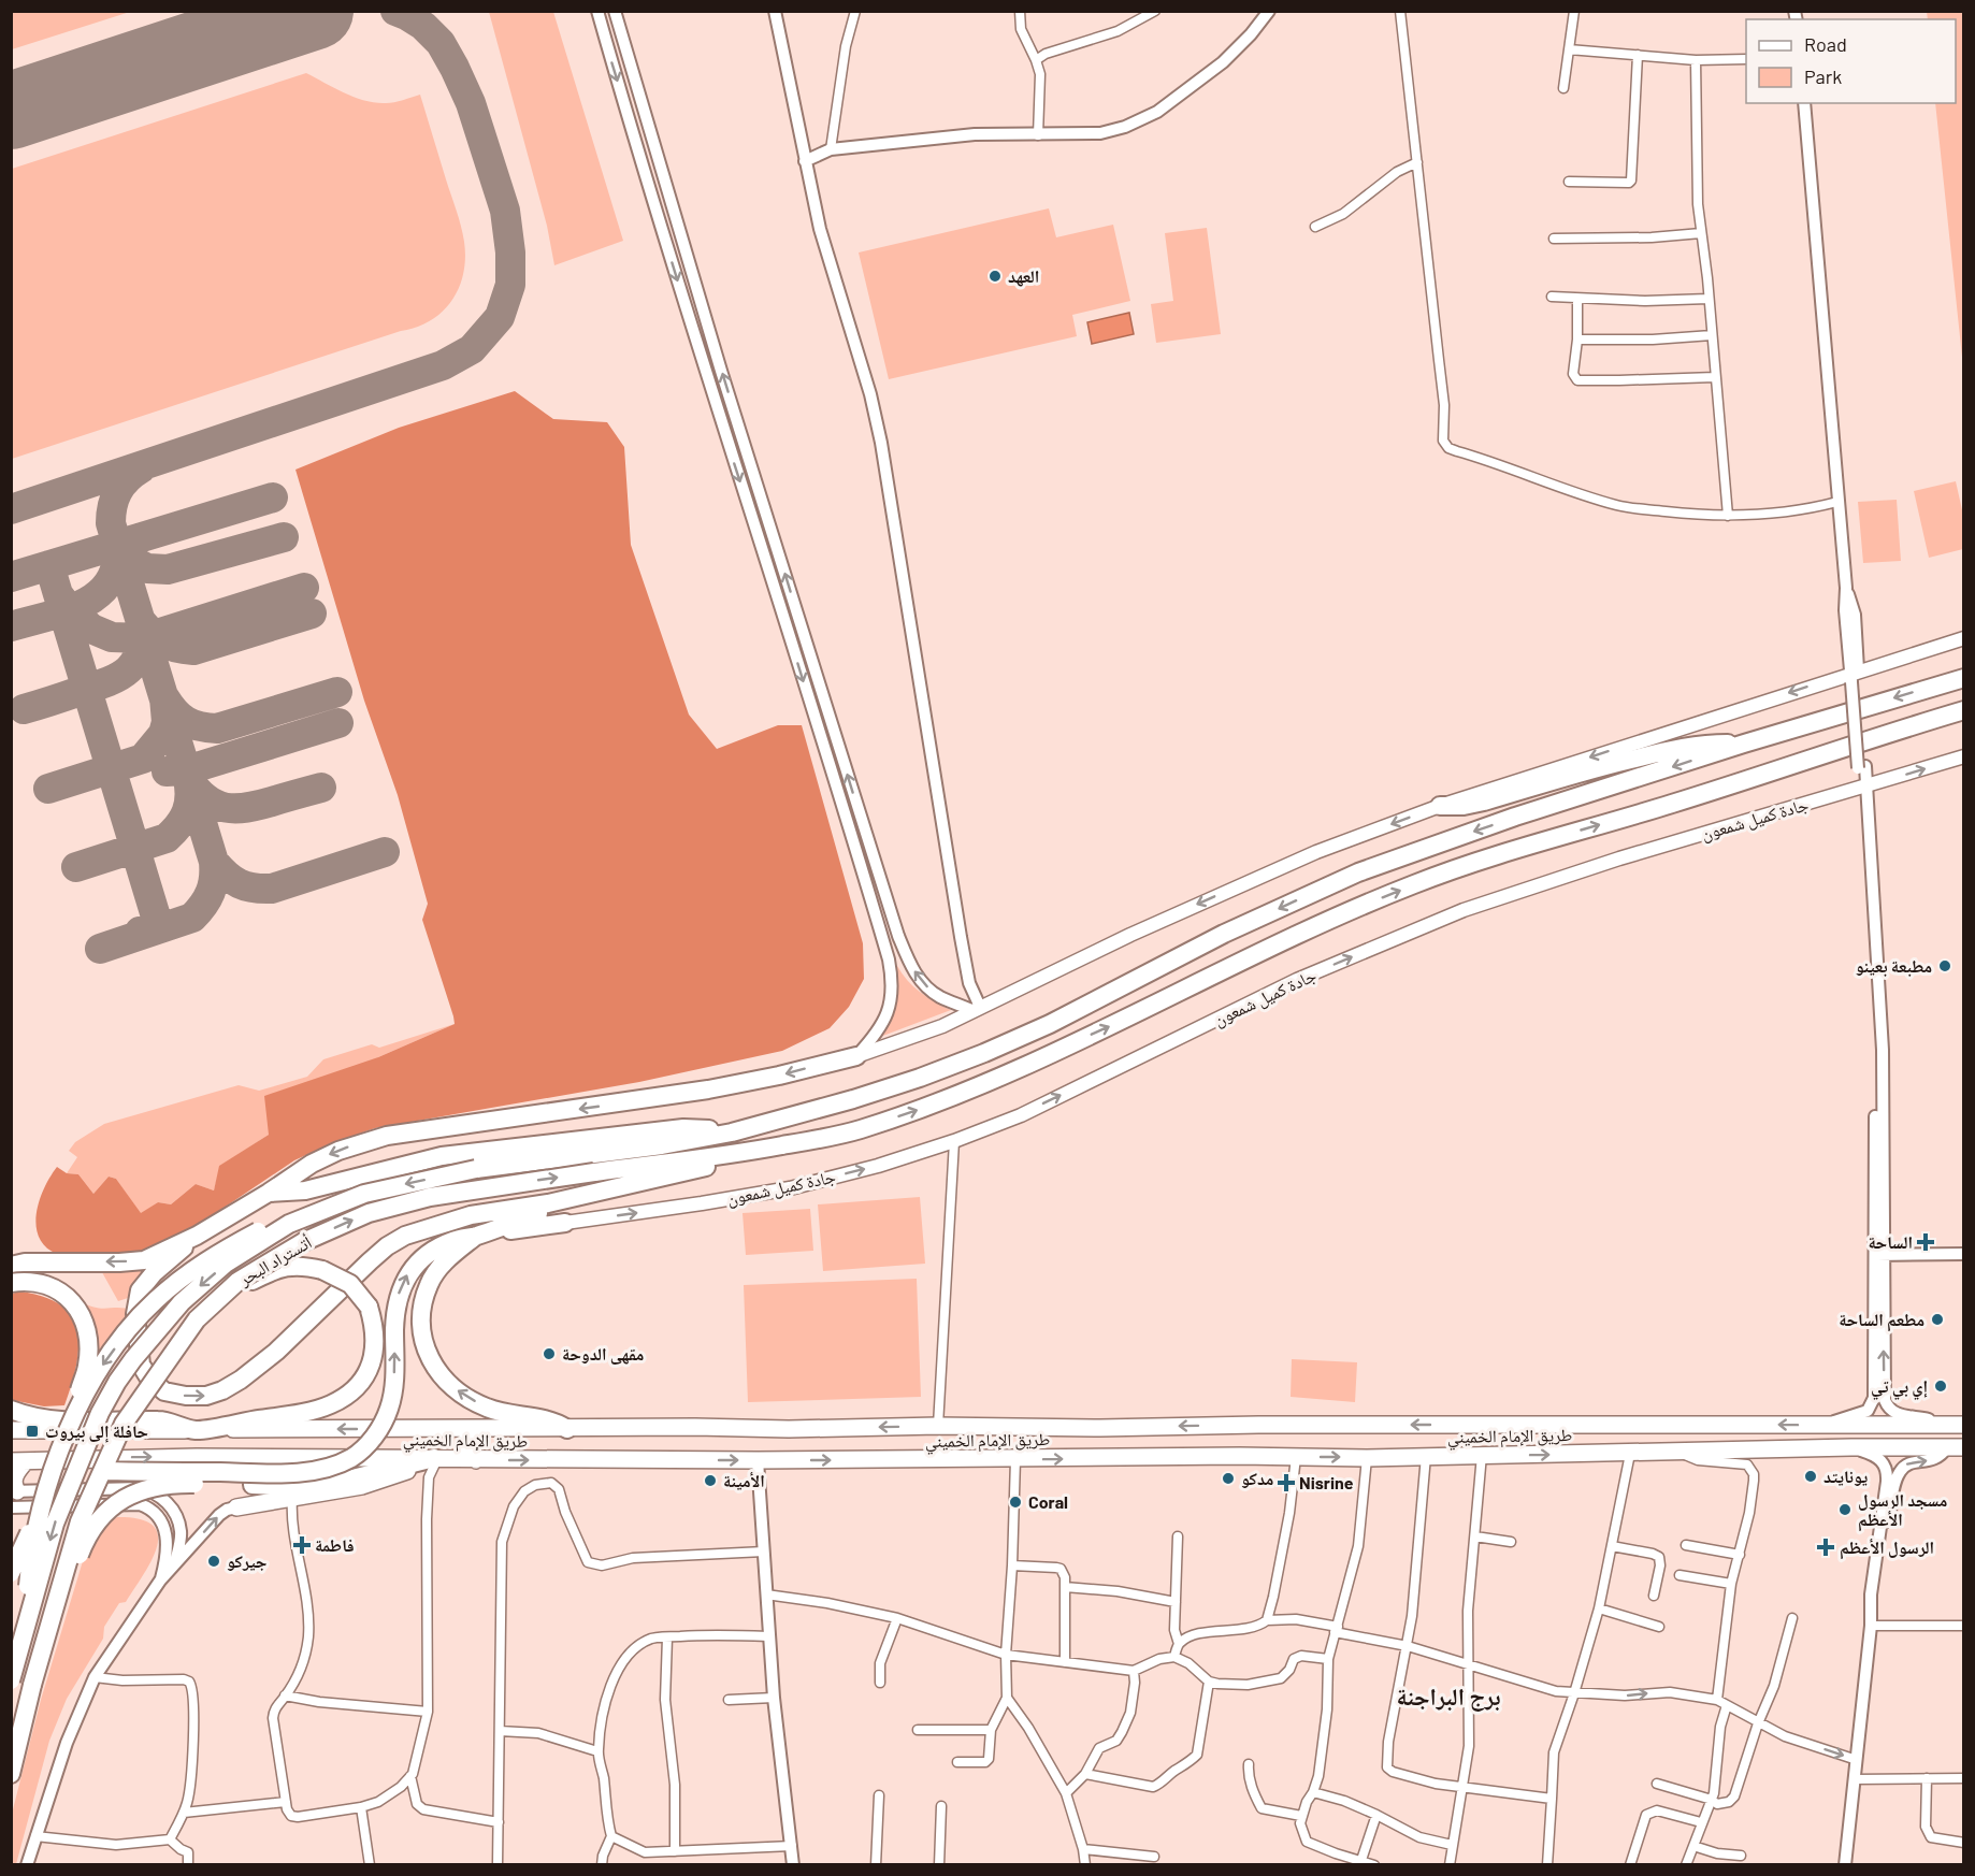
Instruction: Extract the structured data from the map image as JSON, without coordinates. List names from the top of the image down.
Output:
{
  "streets": {
    "highway": ["أتستراد البحر", "طريق الإمام الخميني"],
    "main road": ["جادة كميل شمعون"]
  },
  "districts": ["برج البراجنة"],
  "places": {
    "other": [
      "العهد",
      "مطبعة بعينو",
      "مطعم الساحة",
      "مقهى الدوحة",
      "إي بي تي",
      "يونايتد",
      "مدكو",
      "الأمينة",
      "Coral",
      "مسجد الرسول الأعظم",
      "جيركو"
    ],
    "health": [
      "الساحة",
      "Nisrine",
      "فاطمة",
      "الرسول الأعظم"
    ],
    "transit": ["حافلة إلى بيروت"]
  },
  "legend": ["Road", "Park"]
}
